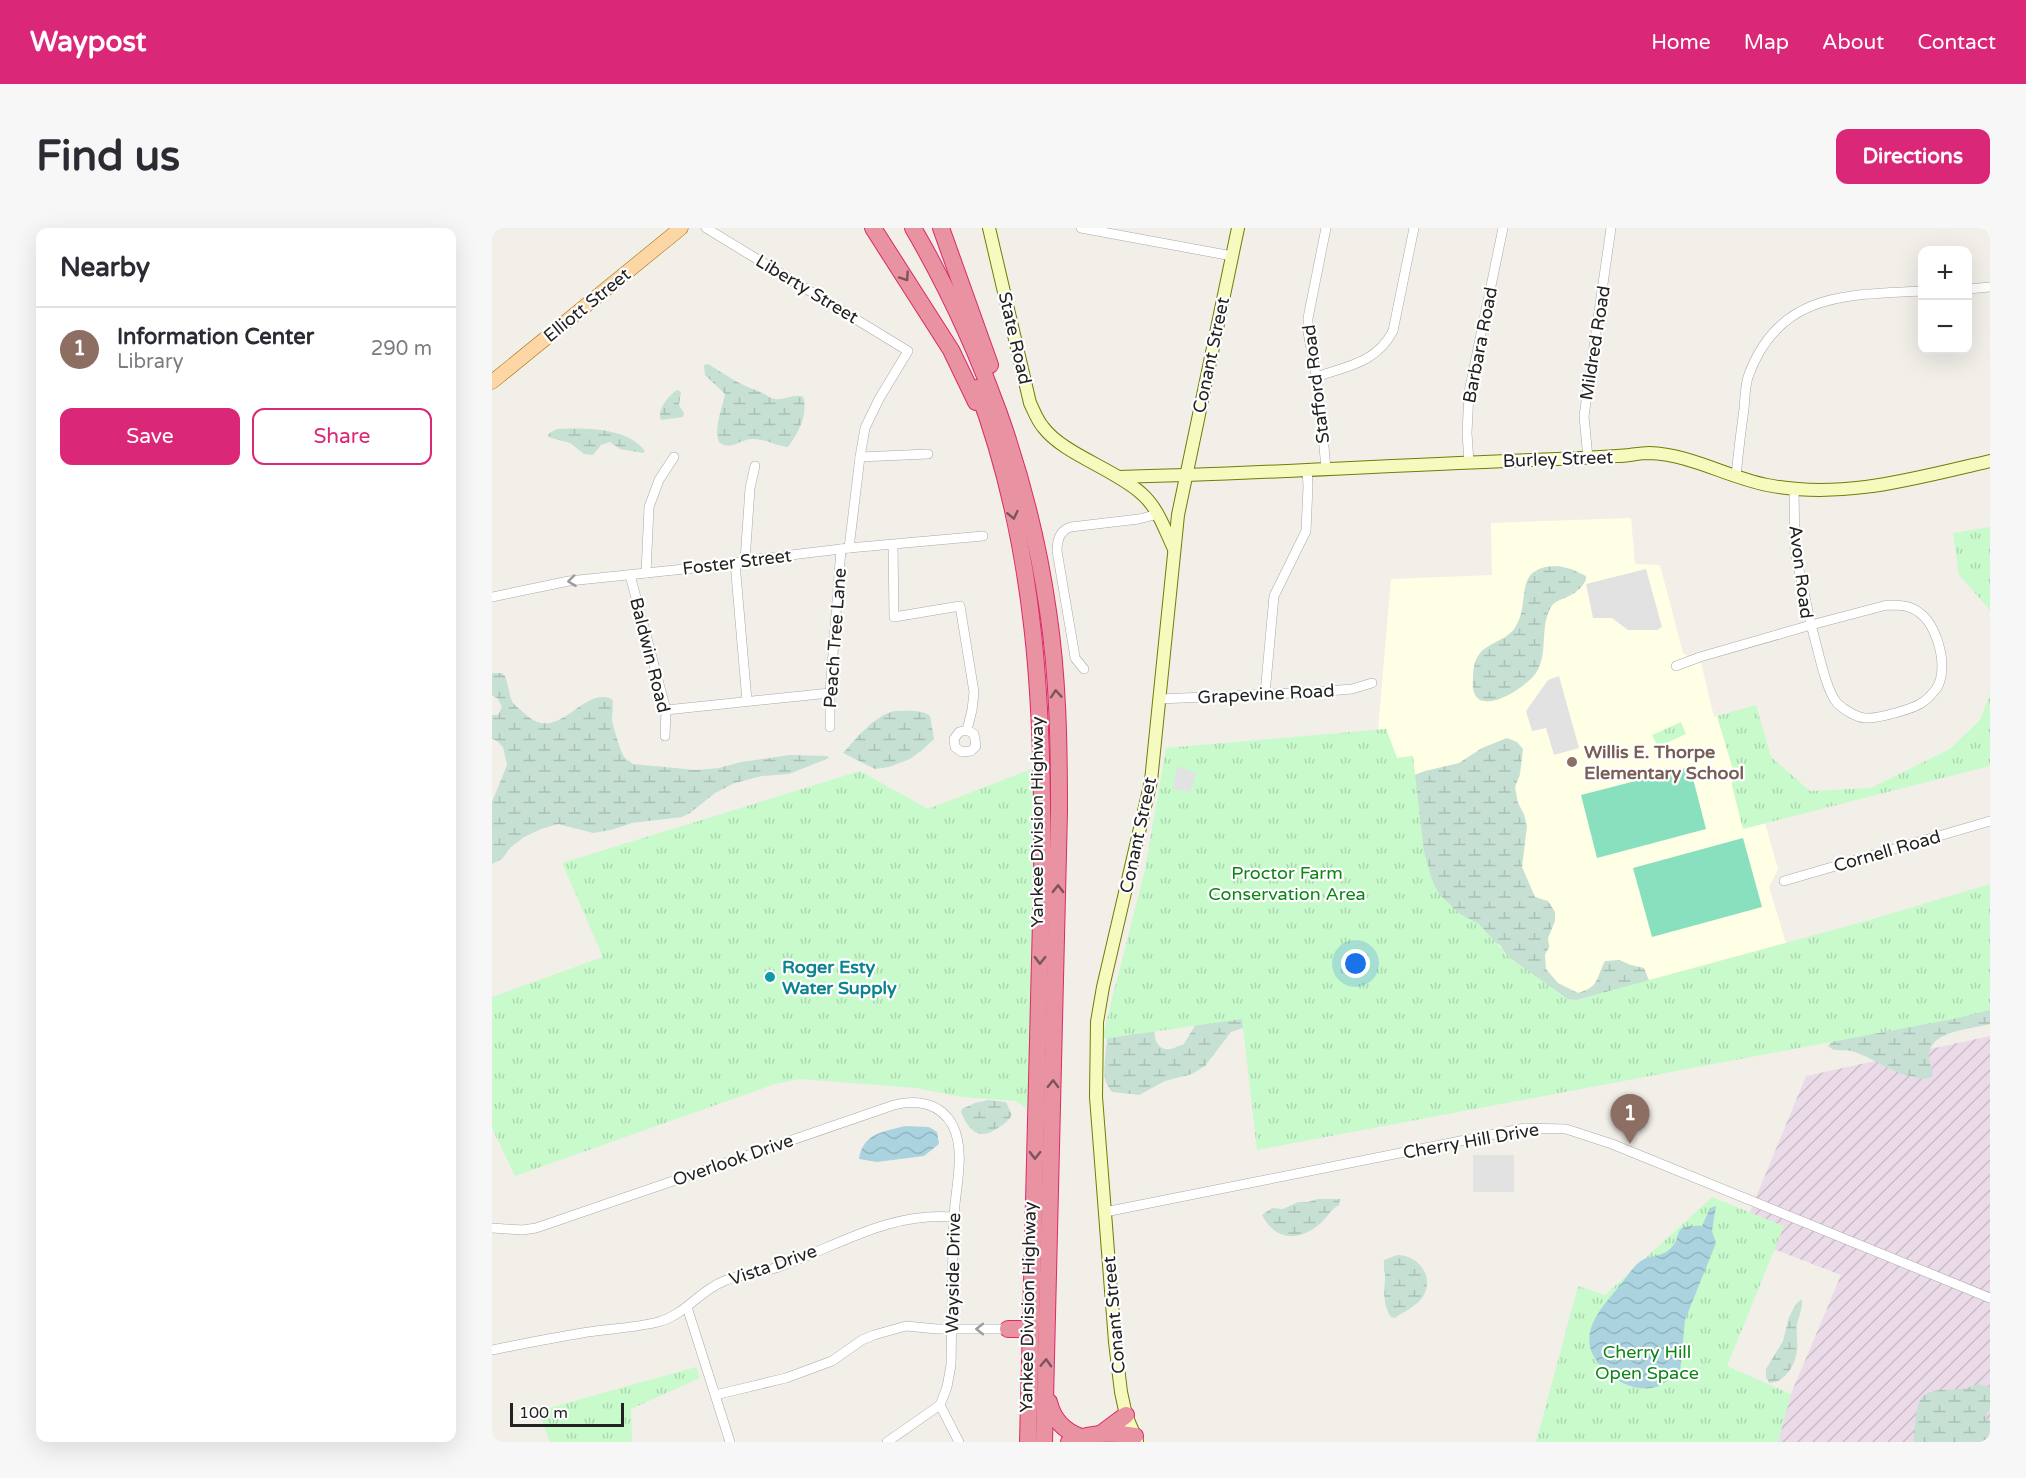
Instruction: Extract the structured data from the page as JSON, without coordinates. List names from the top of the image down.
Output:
{
  "streets": {
    "highway": ["Yankee Division Highway"],
    "main road": [
      "Elliott Street",
      "State Road",
      "Conant Street",
      "Burley Street"
    ],
    "street": [
      "Liberty Street",
      "Mildred Road",
      "Barbara Road",
      "Stafford Road",
      "Foster Street",
      "Avon Road",
      "Peach Tree Lane",
      "Baldwin Road",
      "Grapevine Road",
      "Cornell Road",
      "Cherry Hill Drive",
      "Overlook Drive",
      "Vista Drive",
      "Wayside Drive"
    ]
  },
  "crossings": [
    ["Liberty Street", "Peach Tree Lane"],
    ["State Road", "Burley Street"],
    ["Mildred Road", "Burley Street"],
    ["Barbara Road", "Burley Street"],
    ["Conant Street", "Burley Street"],
    ["Conant Street", "Grapevine Road"],
    ["Conant Street", "Cherry Hill Drive"],
    ["Stafford Road", "Burley Street"],
    ["Burley Street", "Avon Road"],
    ["Foster Street", "Peach Tree Lane"],
    ["Foster Street", "Baldwin Road"],
    ["Overlook Drive", "Wayside Drive"],
    ["Vista Drive", "Wayside Drive"]
  ],
  "parks": ["Proctor Farm Conservation Area", "Cherry Hill Open Space"],
  "places": ["Willis E. Thorpe Elementary School", "Roger Esty Water Supply"],
  "scale_bar": "100 m",
  "page": {
    "header": "Waypost",
    "nav": [
      "Home",
      "Map",
      "About",
      "Contact"
    ],
    "buttons": [
      "Directions",
      ["Save", "Share"]
    ],
    "title": "Find us",
    "heading": "Nearby",
    "map_buttons": ["+", "−"],
    "list": [
      {
        "mark": "1",
        "name": "Information Center",
        "note": "Library",
        "value": "290 m"
      }
    ],
    "pins": "1",
    "scale": "100 m"
  }
}
